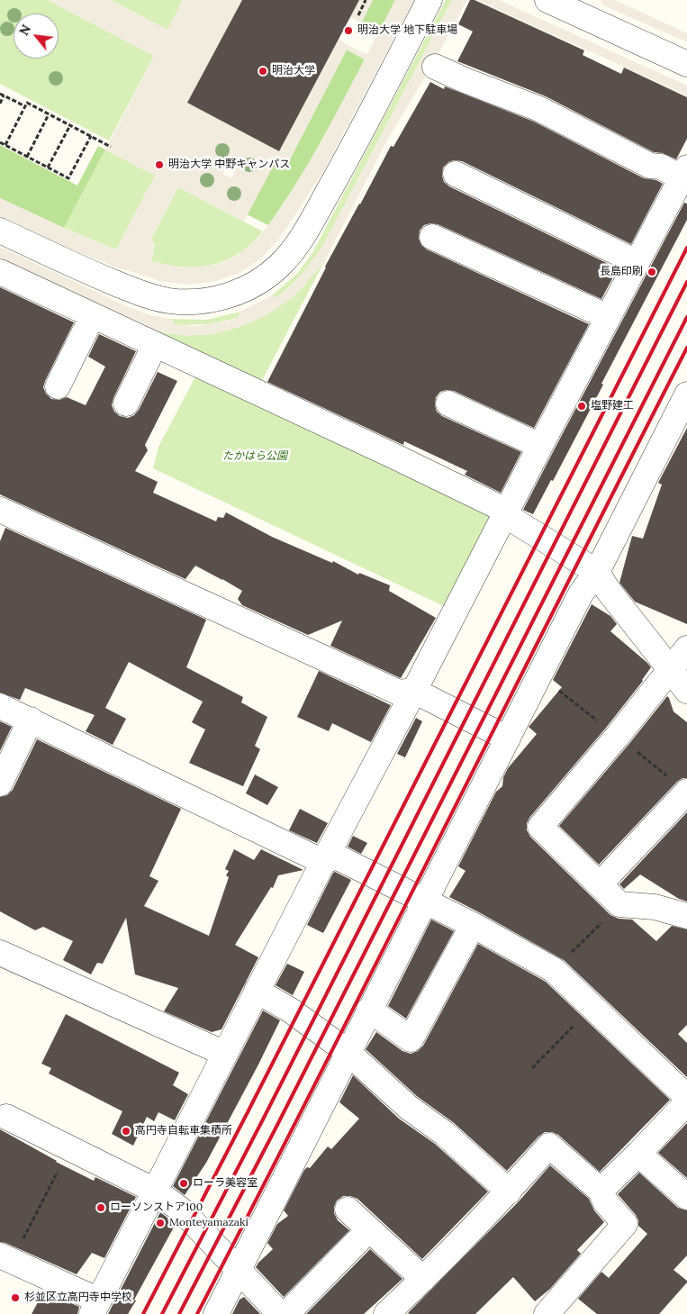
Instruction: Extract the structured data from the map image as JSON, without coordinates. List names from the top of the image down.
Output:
{
  "parks": ["たかはら公園"],
  "places": [
    "明治大学 地下駐車場",
    "明治大学",
    "明治大学 中野キャンパス",
    "長島印刷",
    "塩野建工",
    "高円寺自転車集積所",
    "ローラ美容室",
    "ローソンストア100",
    "Monteyamazaki",
    "杉並区立高円寺中学校"
  ],
  "north": "top left"
}
